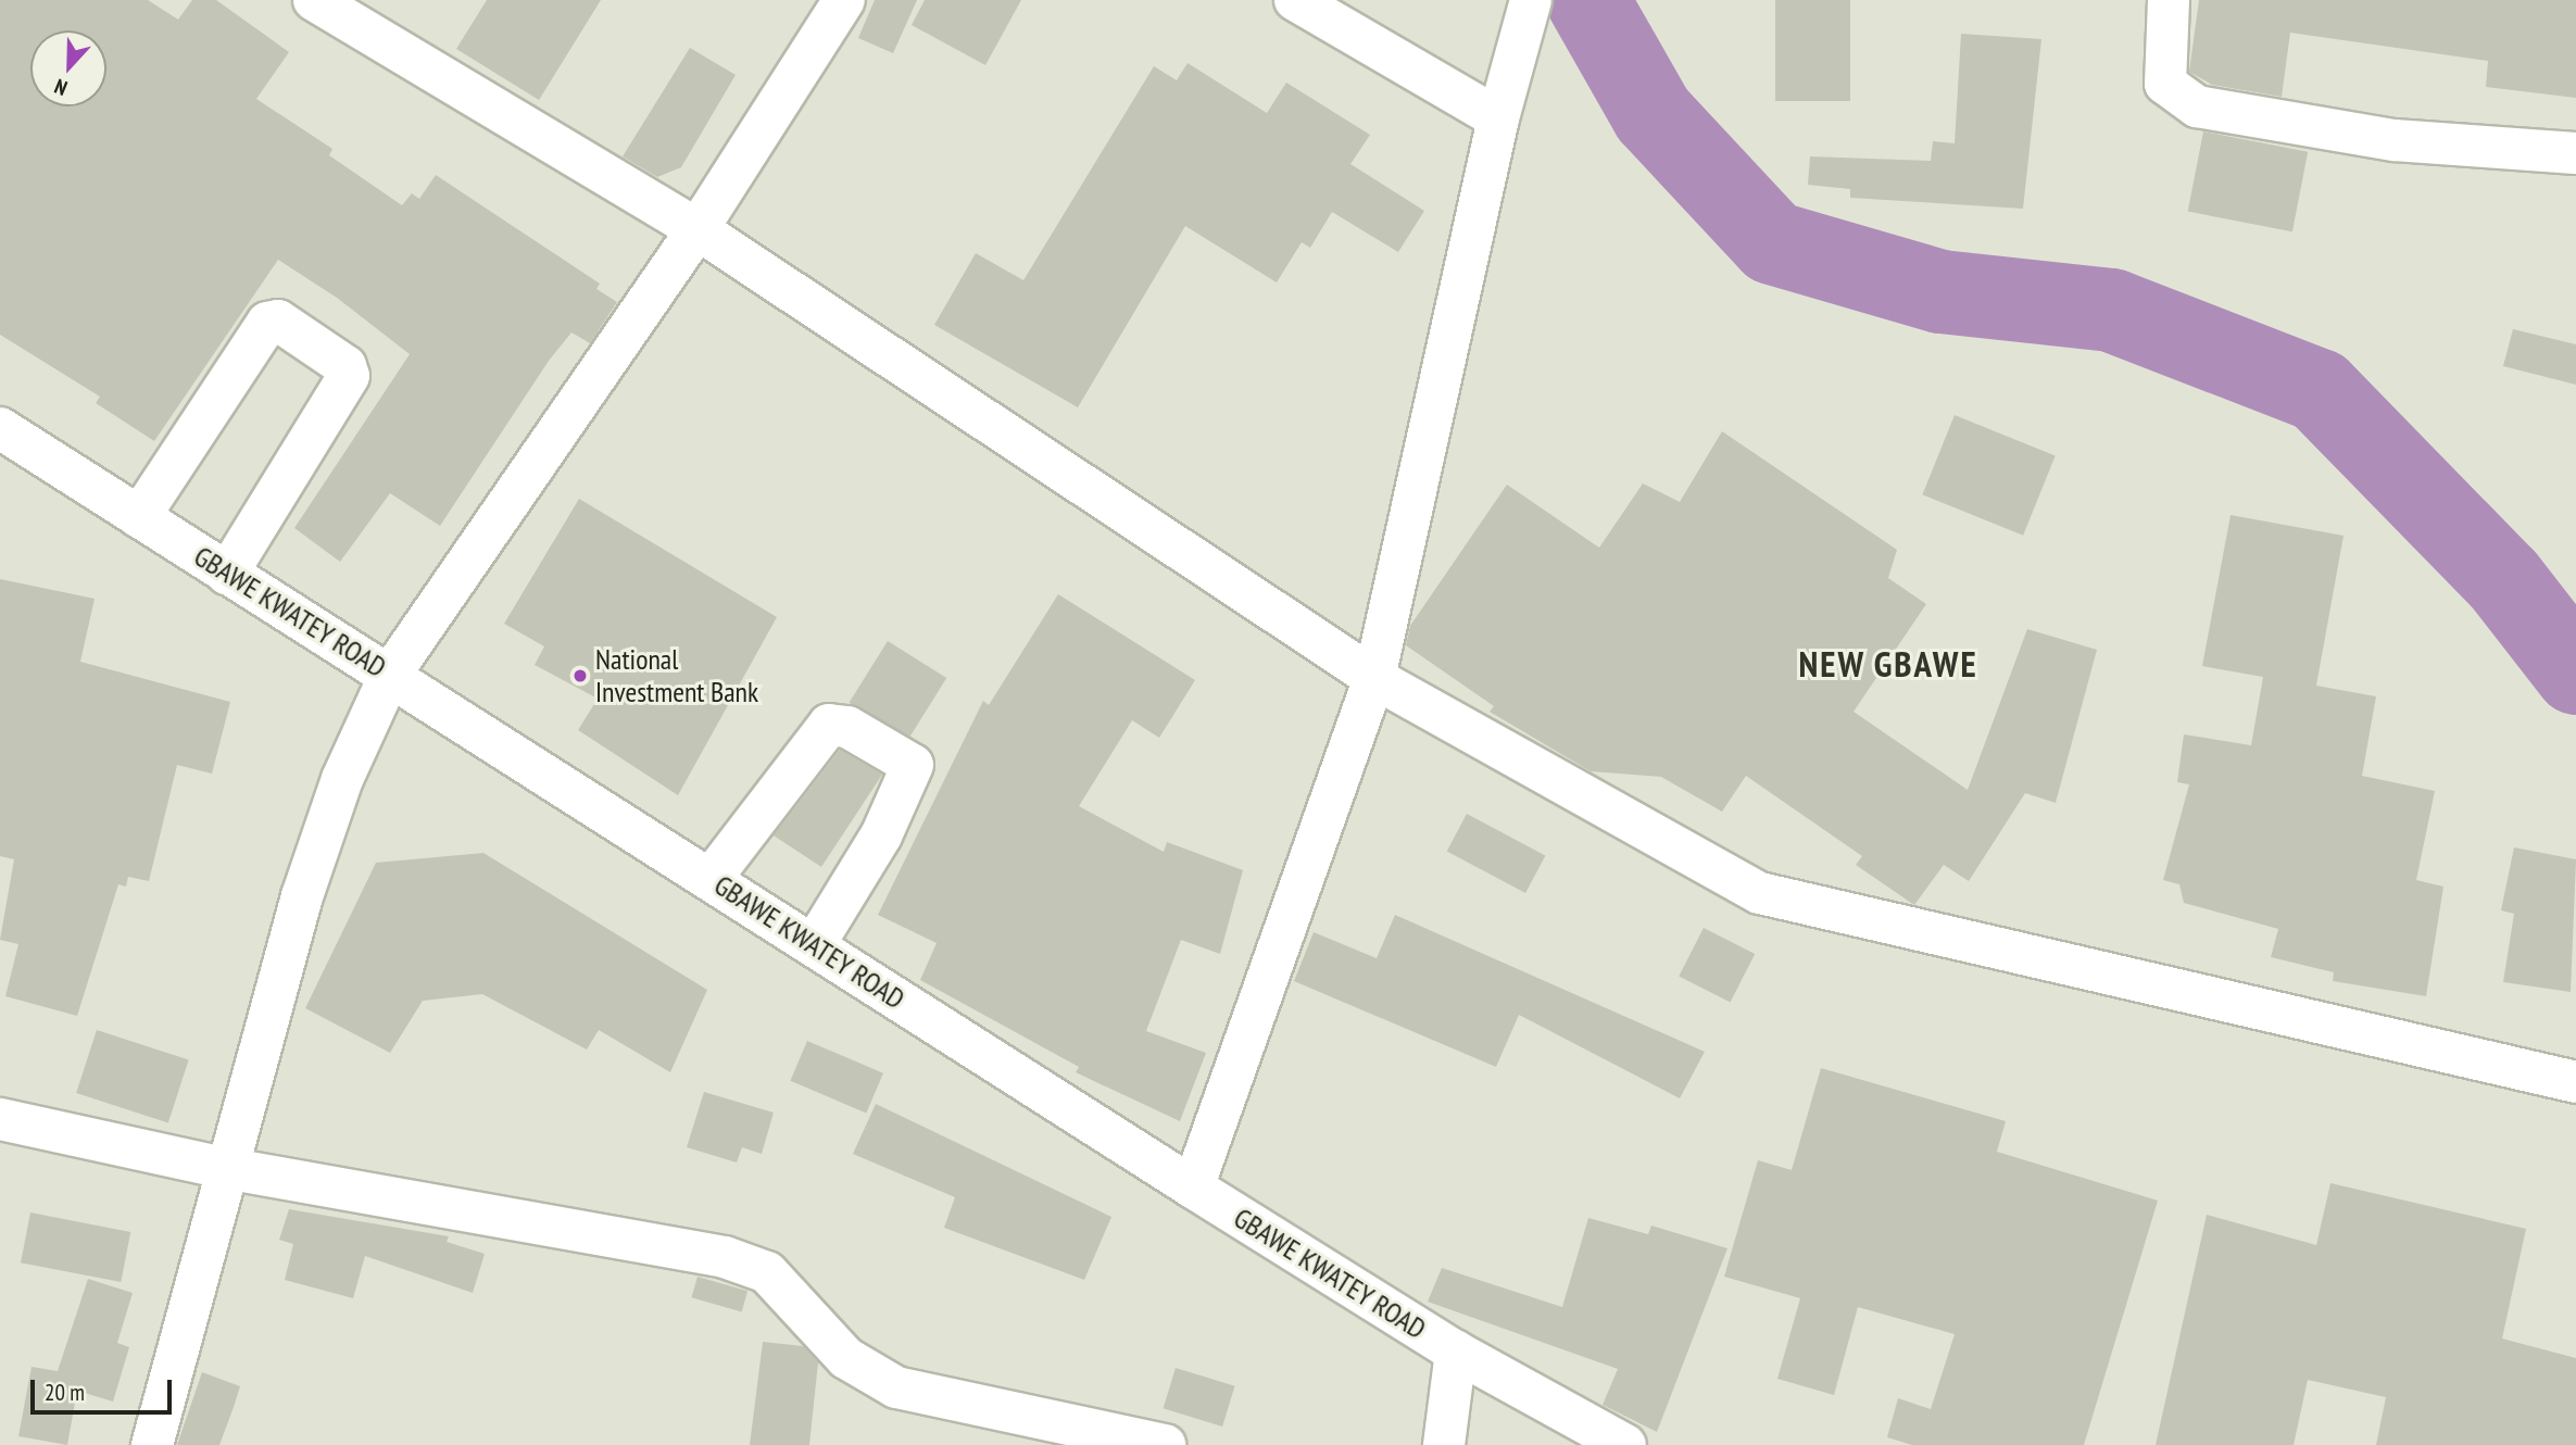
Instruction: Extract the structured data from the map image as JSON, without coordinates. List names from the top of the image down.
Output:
{
  "streets": {
    "street": ["GBAWE KWATEY ROAD"]
  },
  "districts": ["NEW GBAWE"],
  "places": ["National Investment Bank"],
  "scale_bar": "20 m",
  "north": "bottom"
}
